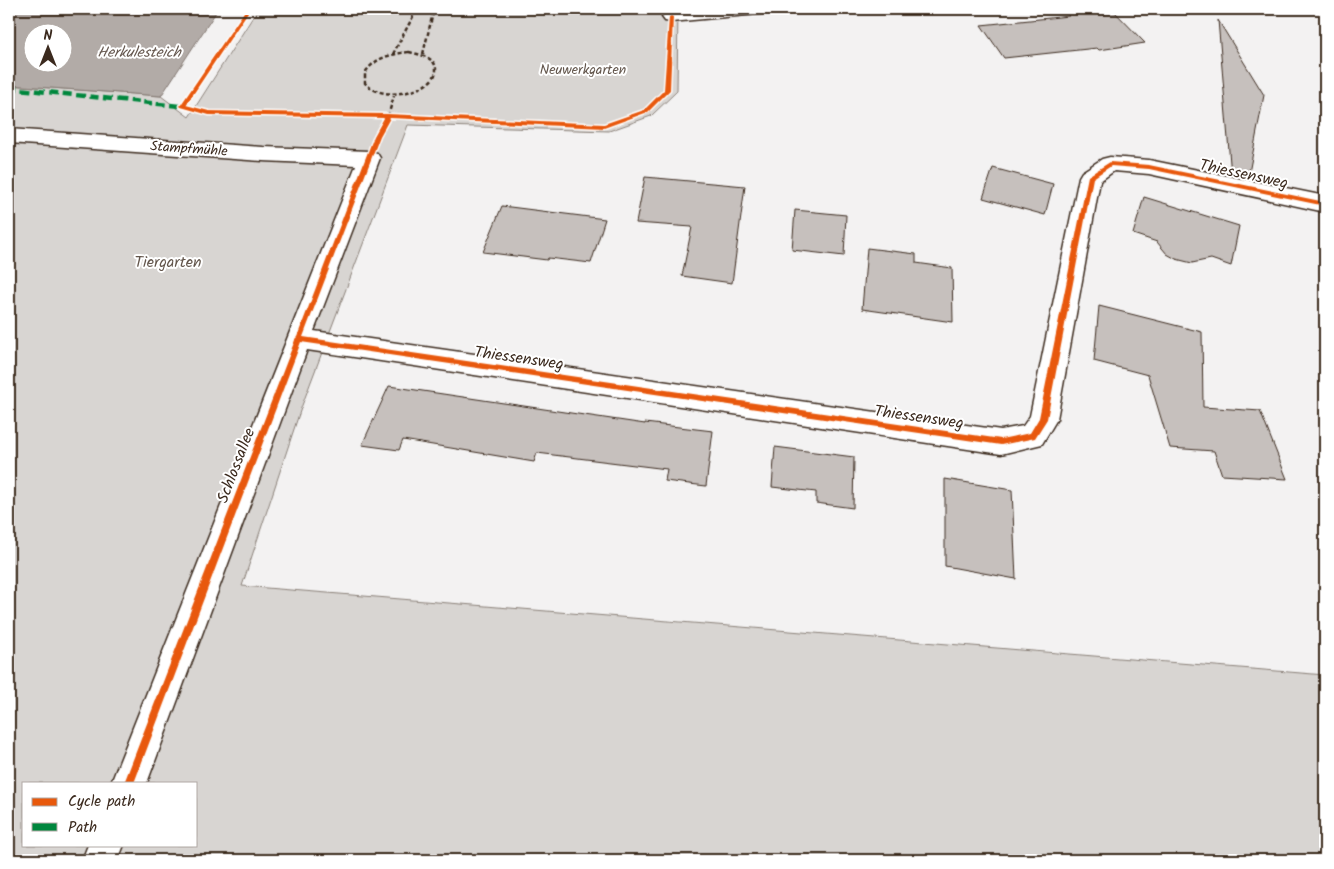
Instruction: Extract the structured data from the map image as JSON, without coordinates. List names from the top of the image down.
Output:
{
  "streets": {
    "street": ["Stampfmühle", "Thiessensweg", "Schlossallee"]
  },
  "crossings": [
    ["Stampfmühle", "Schlossallee"],
    ["Thiessensweg", "Schlossallee"]
  ],
  "water": ["Herkulesteich"],
  "parks": ["Neuwerkgarten", "Tiergarten"],
  "legend": ["Cycle path", "Path"],
  "north": "top"
}
